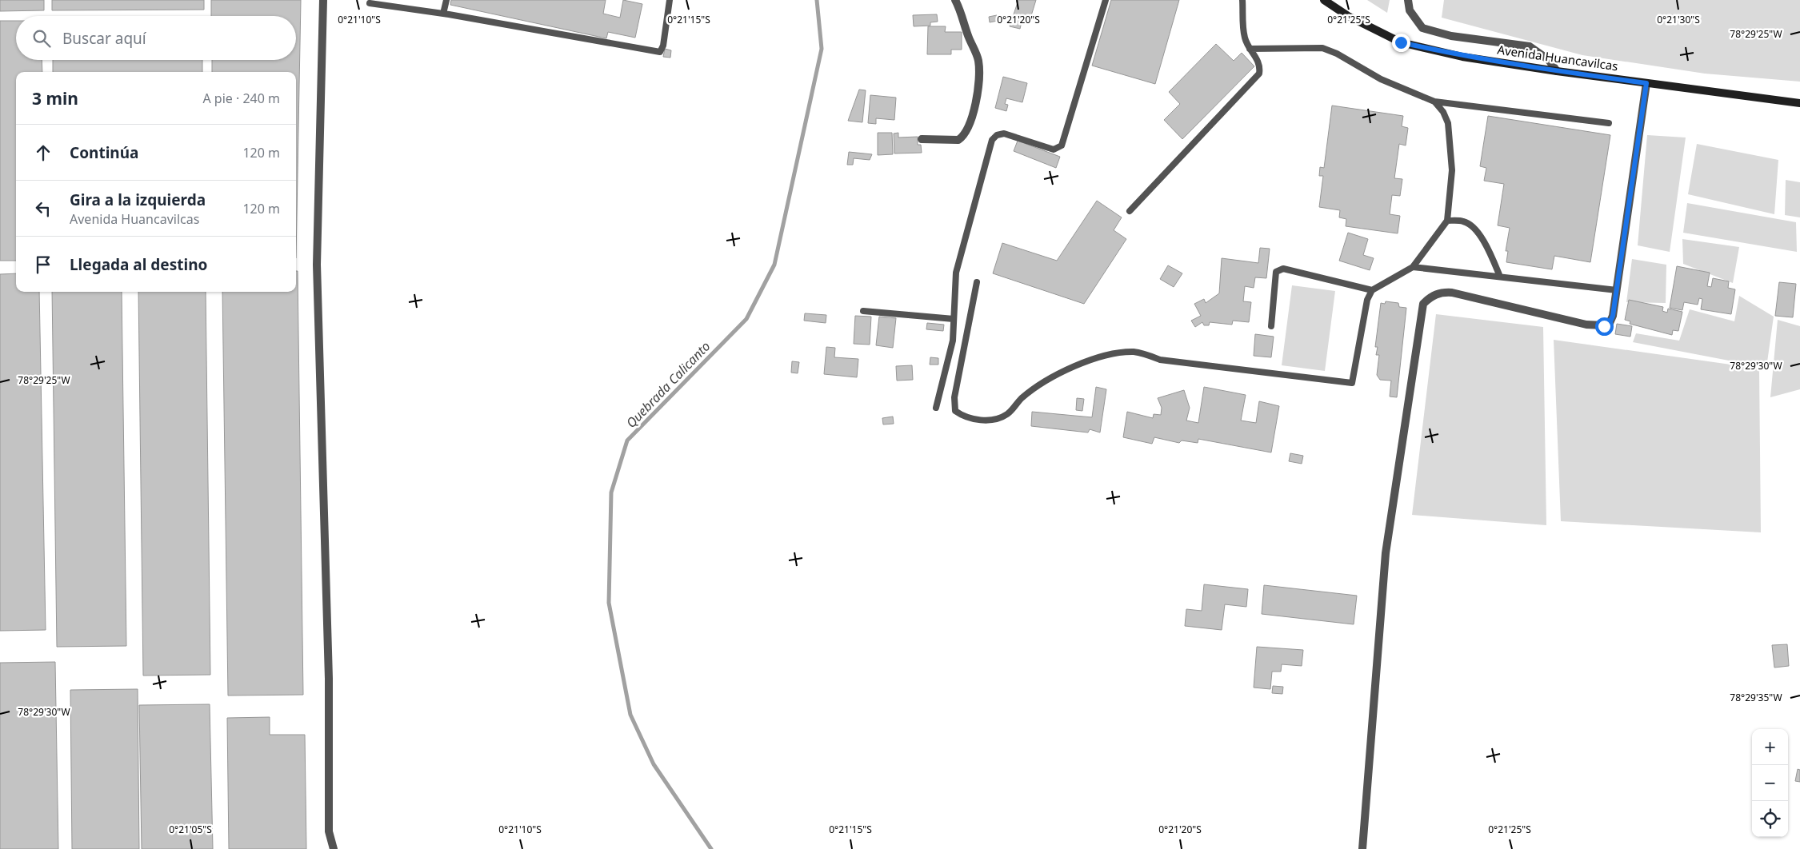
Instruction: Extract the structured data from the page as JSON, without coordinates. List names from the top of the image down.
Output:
{
  "streets": {
    "street": ["Avenida Huancavilcas"]
  },
  "water": ["Quebrada Calicanto"],
  "page": {
    "search": "Buscar aquí",
    "heading": ["3 min", "A pie · 240 m"],
    "list": [
      ["Continúa", "120 m"],
      ["Gira a la izquierda", "Avenida Huancavilcas", "120 m"],
      "Llegada al destino"
    ],
    "map_buttons": ["+", "−"]
  },
  "coordinates": [
    "0°21'10\"S",
    "0°21'15\"S",
    "0°21'20\"S",
    "0°21'25\"S",
    "0°21'30\"S",
    "78°29'25\"W",
    "78°29'30\"W",
    "78°29'35\"W",
    "0°21'05\"S"
  ]
}
